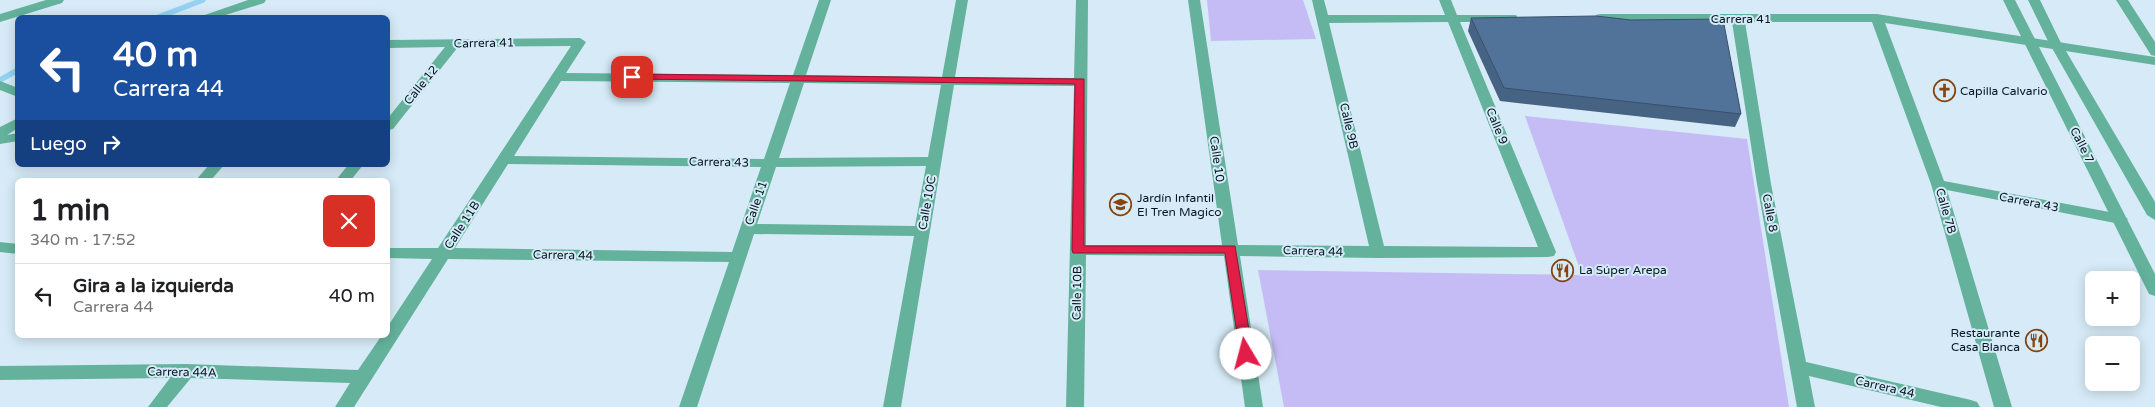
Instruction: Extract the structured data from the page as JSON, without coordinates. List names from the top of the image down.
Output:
{
  "streets": {
    "street": [
      "Carrera 41",
      "Calle 12",
      "Calle 9B",
      "Calle 9",
      "Calle 7",
      "Calle 10",
      "Carrera 43",
      "Calle 11",
      "Calle 10C",
      "Calle 7B",
      "Calle 8",
      "Calle 11B",
      "Carrera 44",
      "Calle 10B",
      "Carrera 44A"
    ]
  },
  "crossings": [
    ["Carrera 41", "Calle 12"],
    ["Carrera 41", "Calle 7"],
    ["Carrera 41", "Calle 7B"],
    ["Carrera 41", "Calle 8"],
    ["Carrera 41", "Calle 11B"],
    ["Calle 9B", "Carrera 44"],
    ["Calle 9", "Carrera 44"],
    ["Calle 7", "Carrera 43"],
    ["Calle 10", "Carrera 44"],
    ["Carrera 43", "Calle 11"],
    ["Carrera 43", "Calle 10C"],
    ["Carrera 43", "Calle 7B"],
    ["Carrera 43", "Calle 11B"],
    ["Calle 11", "Carrera 44"],
    ["Calle 8", "Carrera 44"],
    ["Calle 11B", "Carrera 44"],
    ["Calle 11B", "Carrera 44A"],
    ["Carrera 44", "Calle 10B"]
  ],
  "places": {
    "church": ["Capilla Calvario"],
    "school or university": ["Jardín Infantil El Tren Magico"],
    "restaurant": ["La Súper Arepa", "Restaurante Casa Blanca"]
  },
  "page": {
    "turn": ["40 m", "Carrera 44"],
    "then": "Luego",
    "heading": ["1 min", "340 m · 17:52"],
    "list": [
      {
        "name": "Gira a la izquierda",
        "note": "Carrera 44",
        "value": "40 m"
      }
    ],
    "map_buttons": ["+", "−"]
  }
}
